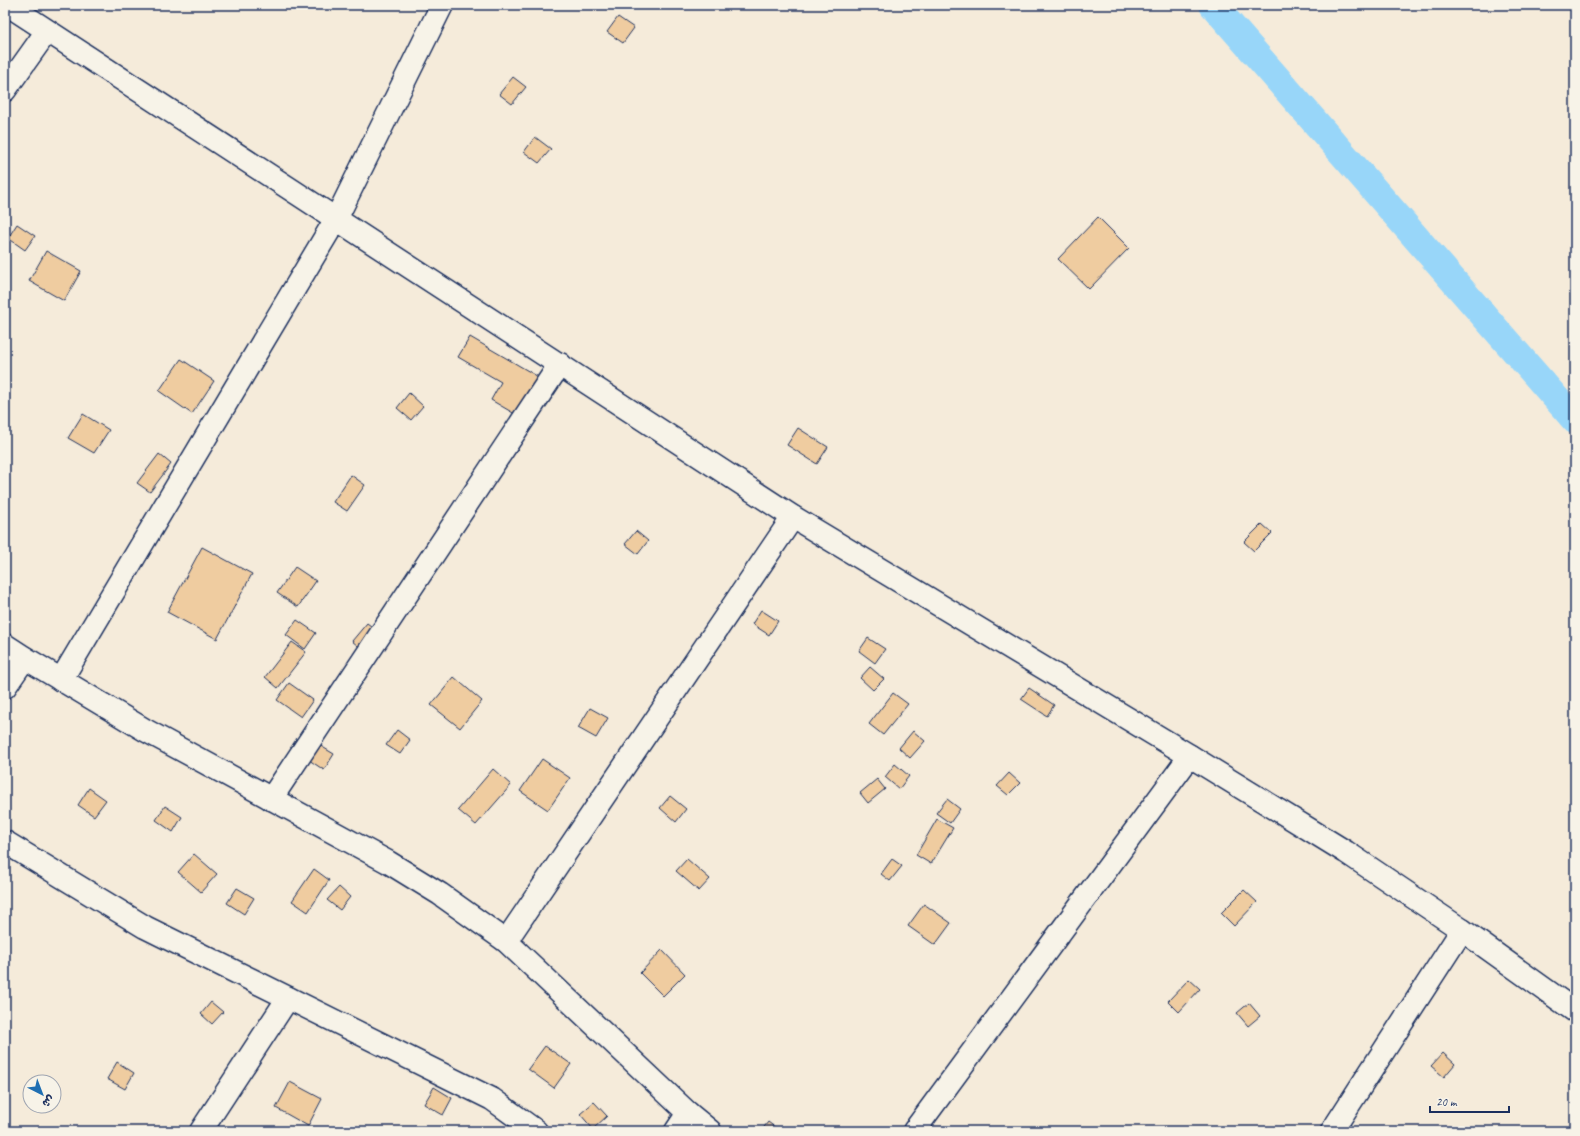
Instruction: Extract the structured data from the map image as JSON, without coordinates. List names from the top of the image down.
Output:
{
  "scale_bar": "20 m",
  "north": "bottom right"
}
